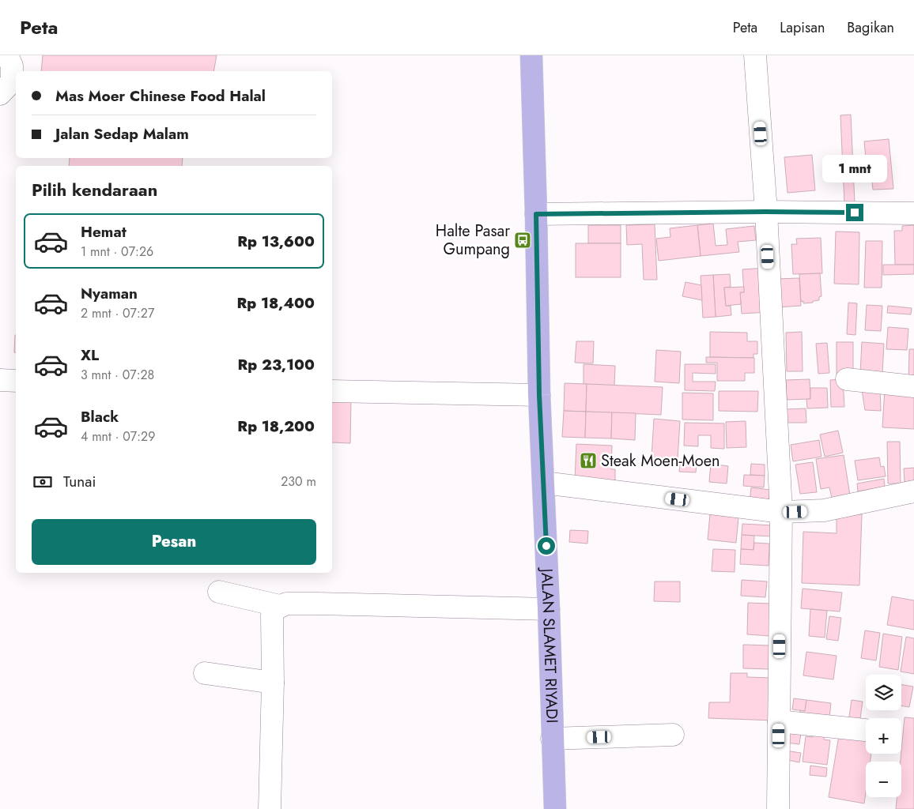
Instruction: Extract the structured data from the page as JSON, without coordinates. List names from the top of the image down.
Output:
{
  "streets": {
    "main road": ["JALAN SLAMET RIYADI"]
  },
  "places": {
    "bus stop": ["Halte Pasar Gumpang"],
    "restaurant": ["Steak Moen-Moen"]
  },
  "page": {
    "header": "Peta",
    "nav": ["Peta", "Lapisan", "Bagikan"],
    "banner": ["Mas Moer Chinese Food Halal", "Jalan Sedap Malam"],
    "bubble": "1 mnt",
    "heading": "Pilih kendaraan",
    "list": [
      {
        "name": "Hemat",
        "note": "1 mnt · 07:26",
        "value": "Rp 13,600"
      },
      {
        "name": "Nyaman",
        "note": "2 mnt · 07:27",
        "value": "Rp 18,400"
      },
      {
        "name": "XL",
        "note": "3 mnt · 07:28",
        "value": "Rp 23,100"
      },
      {
        "name": "Black",
        "note": "4 mnt · 07:29",
        "value": "Rp 18,200"
      }
    ],
    "pay": ["Tunai", "230 m"],
    "buttons": "Pesan",
    "map_buttons": ["+", "−"]
  }
}
